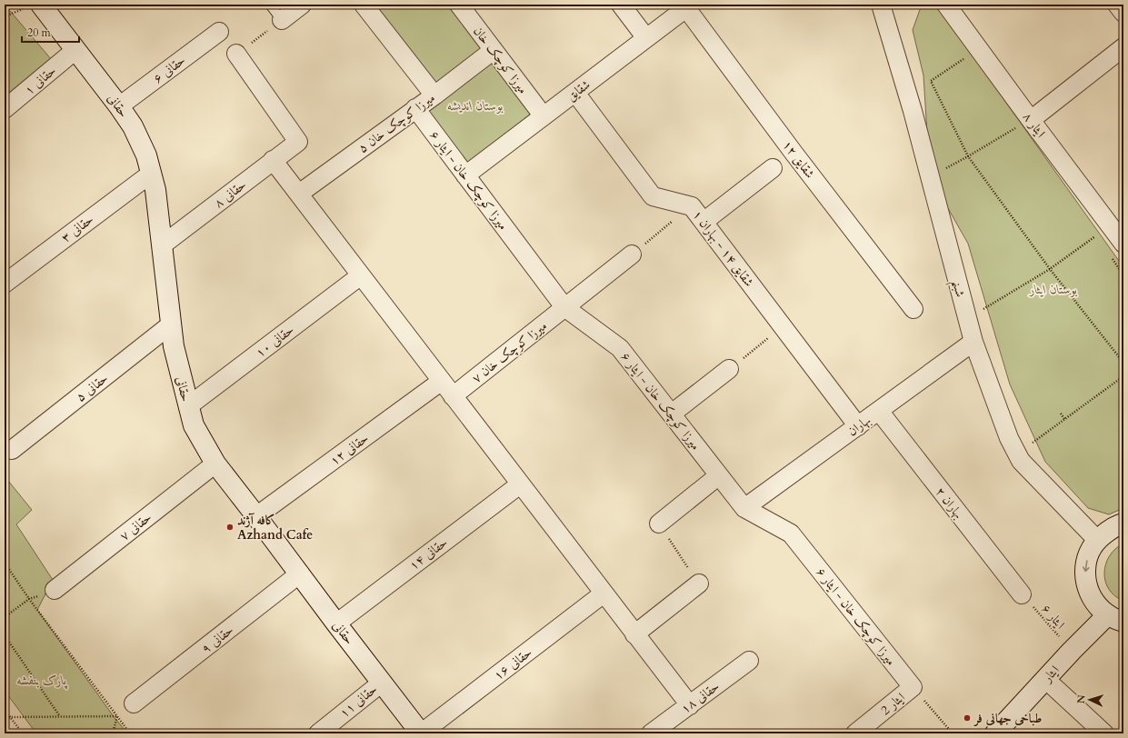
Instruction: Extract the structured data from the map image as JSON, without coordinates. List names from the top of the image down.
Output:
{
  "streets": {
    "main road": ["حقانی", "ایثار"],
    "street": [
      "میرزا کوچک خان",
      "حقانی ۶",
      "حقانی ۱",
      "شقایق",
      "میرزا کوچک خان ۵",
      "ایثار ۸",
      "شقایق ۱۲",
      "میرزا کوچک خان - ایثار ۶",
      "حقانی ۸",
      "حقانی ۳",
      "شقایق ۱۴ - بهاران ۱",
      "شبنم",
      "حقانی ۱۰",
      "میرزا کوچک خان ۷",
      "حقانی ۵",
      "بهاران",
      "حقانی ۱۲",
      "بهاران ۲",
      "حقانی ۷",
      "حقانی ۱۴",
      "حقانی ۹",
      "حقانی ۱۶",
      "حقانی ۱۸",
      "حقانی ۱۱",
      "ایثار 2"
    ],
    "path": ["ایثار ۶"]
  },
  "crossings": [
    ["میرزا کوچک خان", "شقایق"],
    ["میرزا کوچک خان", "میرزا کوچک خان ۵"],
    ["حقانی ۶", "حقانی"],
    ["حقانی ۱", "حقانی"],
    ["شقایق", "شقایق ۱۲"],
    ["شقایق", "میرزا کوچک خان - ایثار ۶"],
    ["شقایق", "شقایق ۱۴ - بهاران ۱"],
    ["حقانی", "حقانی ۸"],
    ["حقانی", "حقانی ۳"],
    ["حقانی", "حقانی ۱۰"],
    ["حقانی", "حقانی ۵"],
    ["حقانی", "حقانی ۱۲"],
    ["حقانی", "حقانی ۷"],
    ["حقانی", "حقانی ۱۴"],
    ["حقانی", "حقانی ۹"],
    ["حقانی", "حقانی ۱۶"],
    ["حقانی", "حقانی ۱۱"],
    ["میرزا کوچک خان ۵", "میرزا کوچک خان - ایثار ۶"],
    ["میرزا کوچک خان - ایثار ۶", "میرزا کوچک خان ۷"],
    ["میرزا کوچک خان - ایثار ۶", "بهاران"],
    ["میرزا کوچک خان - ایثار ۶", "ایثار 2"],
    ["شقایق ۱۴ - بهاران ۱", "بهاران"],
    ["شبنم", "بهاران"],
    ["بهاران", "بهاران ۲"],
    ["بهاران ۲", "ایثار ۶"],
    ["ایثار ۶", "ایثار"]
  ],
  "parks": ["بوستان اندیشه", "بوستان ایثار", "پارک بنفشه"],
  "places": ["کافه آژند Azhand Cafe", "طباخی جهانی فر"],
  "scale_bar": "20 m",
  "north": "left"
}
